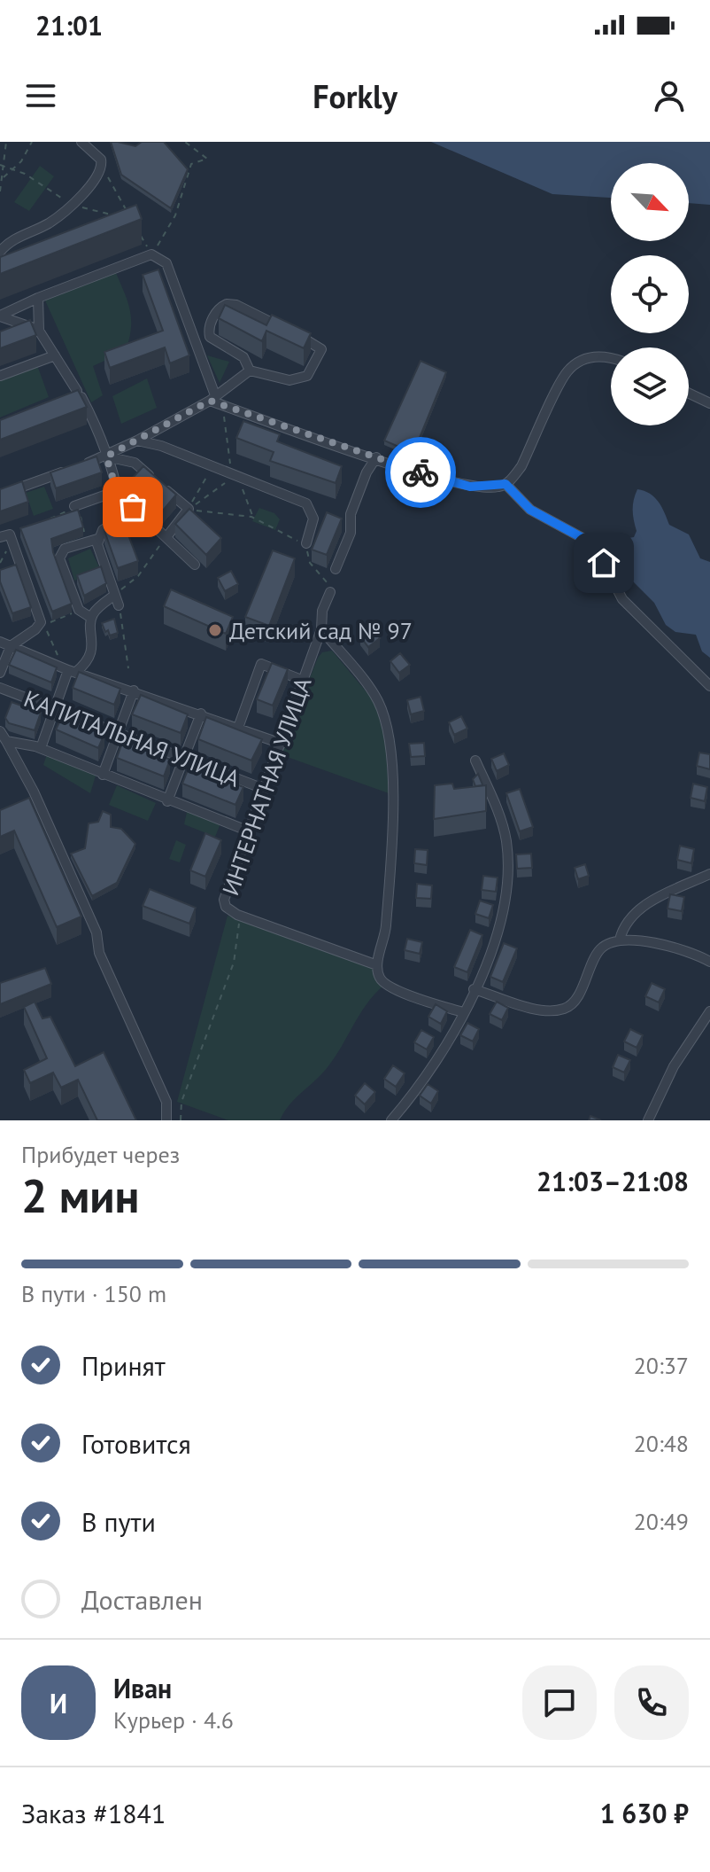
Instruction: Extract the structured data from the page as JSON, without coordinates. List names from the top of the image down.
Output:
{
  "streets": {
    "street": ["КАПИТАЛЬНАЯ УЛИЦА", "ИНТЕРНАТНАЯ УЛИЦА"]
  },
  "crossings": [
    ["КАПИТАЛЬНАЯ УЛИЦА", "ИНТЕРНАТНАЯ УЛИЦА"]
  ],
  "places": ["Детский сад № 97"],
  "north": "bottom right",
  "page": {
    "status": "21:01",
    "header": "Forkly",
    "heading": ["2 мин", "Прибудет через", "21:03–21:08"],
    "panel": [
      "Иван",
      "Курьер · 4.6",
      "Заказ #1841",
      "1 630 ₽"
    ],
    "bar": "В пути · 150 m",
    "list": [
      ["Принят", "20:37"],
      ["Готовится", "20:48"],
      ["В пути", "20:49"],
      "Доставлен"
    ],
    "round": "И"
  }
}
